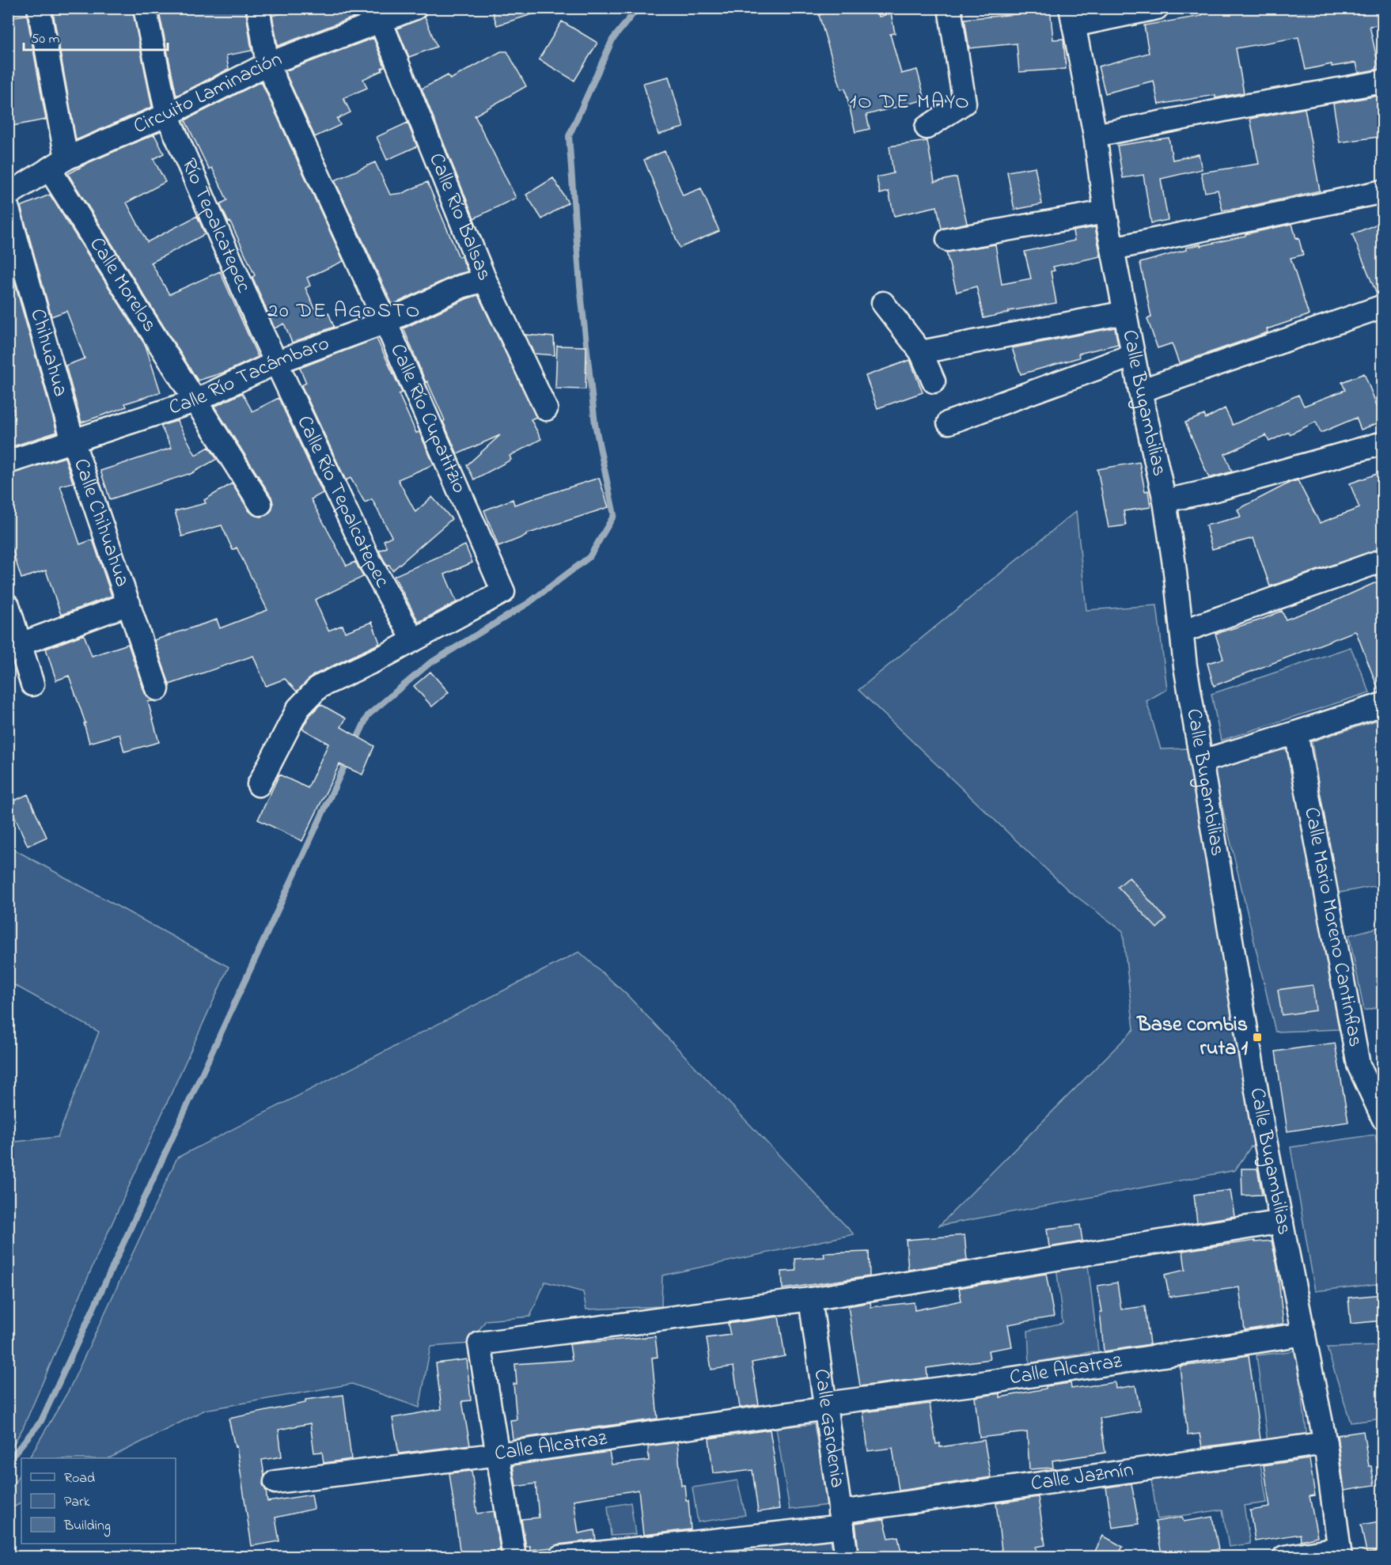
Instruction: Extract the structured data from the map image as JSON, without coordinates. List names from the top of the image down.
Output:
{
  "streets": {
    "street": [
      "Circuito Laminación",
      "Calle Río Balsas",
      "Río Tepalcatepec",
      "Calle Morelos",
      "Chihuahua",
      "Calle Río Tacámbaro",
      "Calle Bugambilias",
      "Calle Río Cupatitzio",
      "Calle Río Tepalcatepec",
      "Calle Chihuahua",
      "Calle Mario Moreno Cantinflas",
      "Calle Alcatraz",
      "Calle Gardenia",
      "Calle Jazmín"
    ]
  },
  "crossings": [
    ["Circuito Laminación", "Calle Río Balsas"],
    ["Circuito Laminación", "Río Tepalcatepec"],
    ["Circuito Laminación", "Calle Morelos"],
    ["Circuito Laminación", "Calle Río Cupatitzio"],
    ["Calle Río Balsas", "Calle Río Tacámbaro"],
    ["Río Tepalcatepec", "Calle Río Tacámbaro"],
    ["Río Tepalcatepec", "Calle Río Tepalcatepec"],
    ["Calle Morelos", "Calle Río Tacámbaro"],
    ["Chihuahua", "Calle Río Tacámbaro"],
    ["Chihuahua", "Calle Chihuahua"],
    ["Calle Río Tacámbaro", "Calle Río Cupatitzio"],
    ["Calle Río Tacámbaro", "Calle Río Tepalcatepec"],
    ["Calle Río Tacámbaro", "Calle Chihuahua"],
    ["Calle Bugambilias", "Calle Alcatraz"],
    ["Calle Bugambilias", "Calle Jazmín"],
    ["Calle Río Cupatitzio", "Calle Río Tepalcatepec"],
    ["Calle Alcatraz", "Calle Gardenia"],
    ["Calle Gardenia", "Calle Jazmín"]
  ],
  "districts": ["1O DE MAYO", "20 DE AGOSTO"],
  "places": {
    "transit": ["Base combis ruta 1"]
  },
  "legend": ["Road", "Park", "Building"],
  "scale_bar": "50 m"
}
